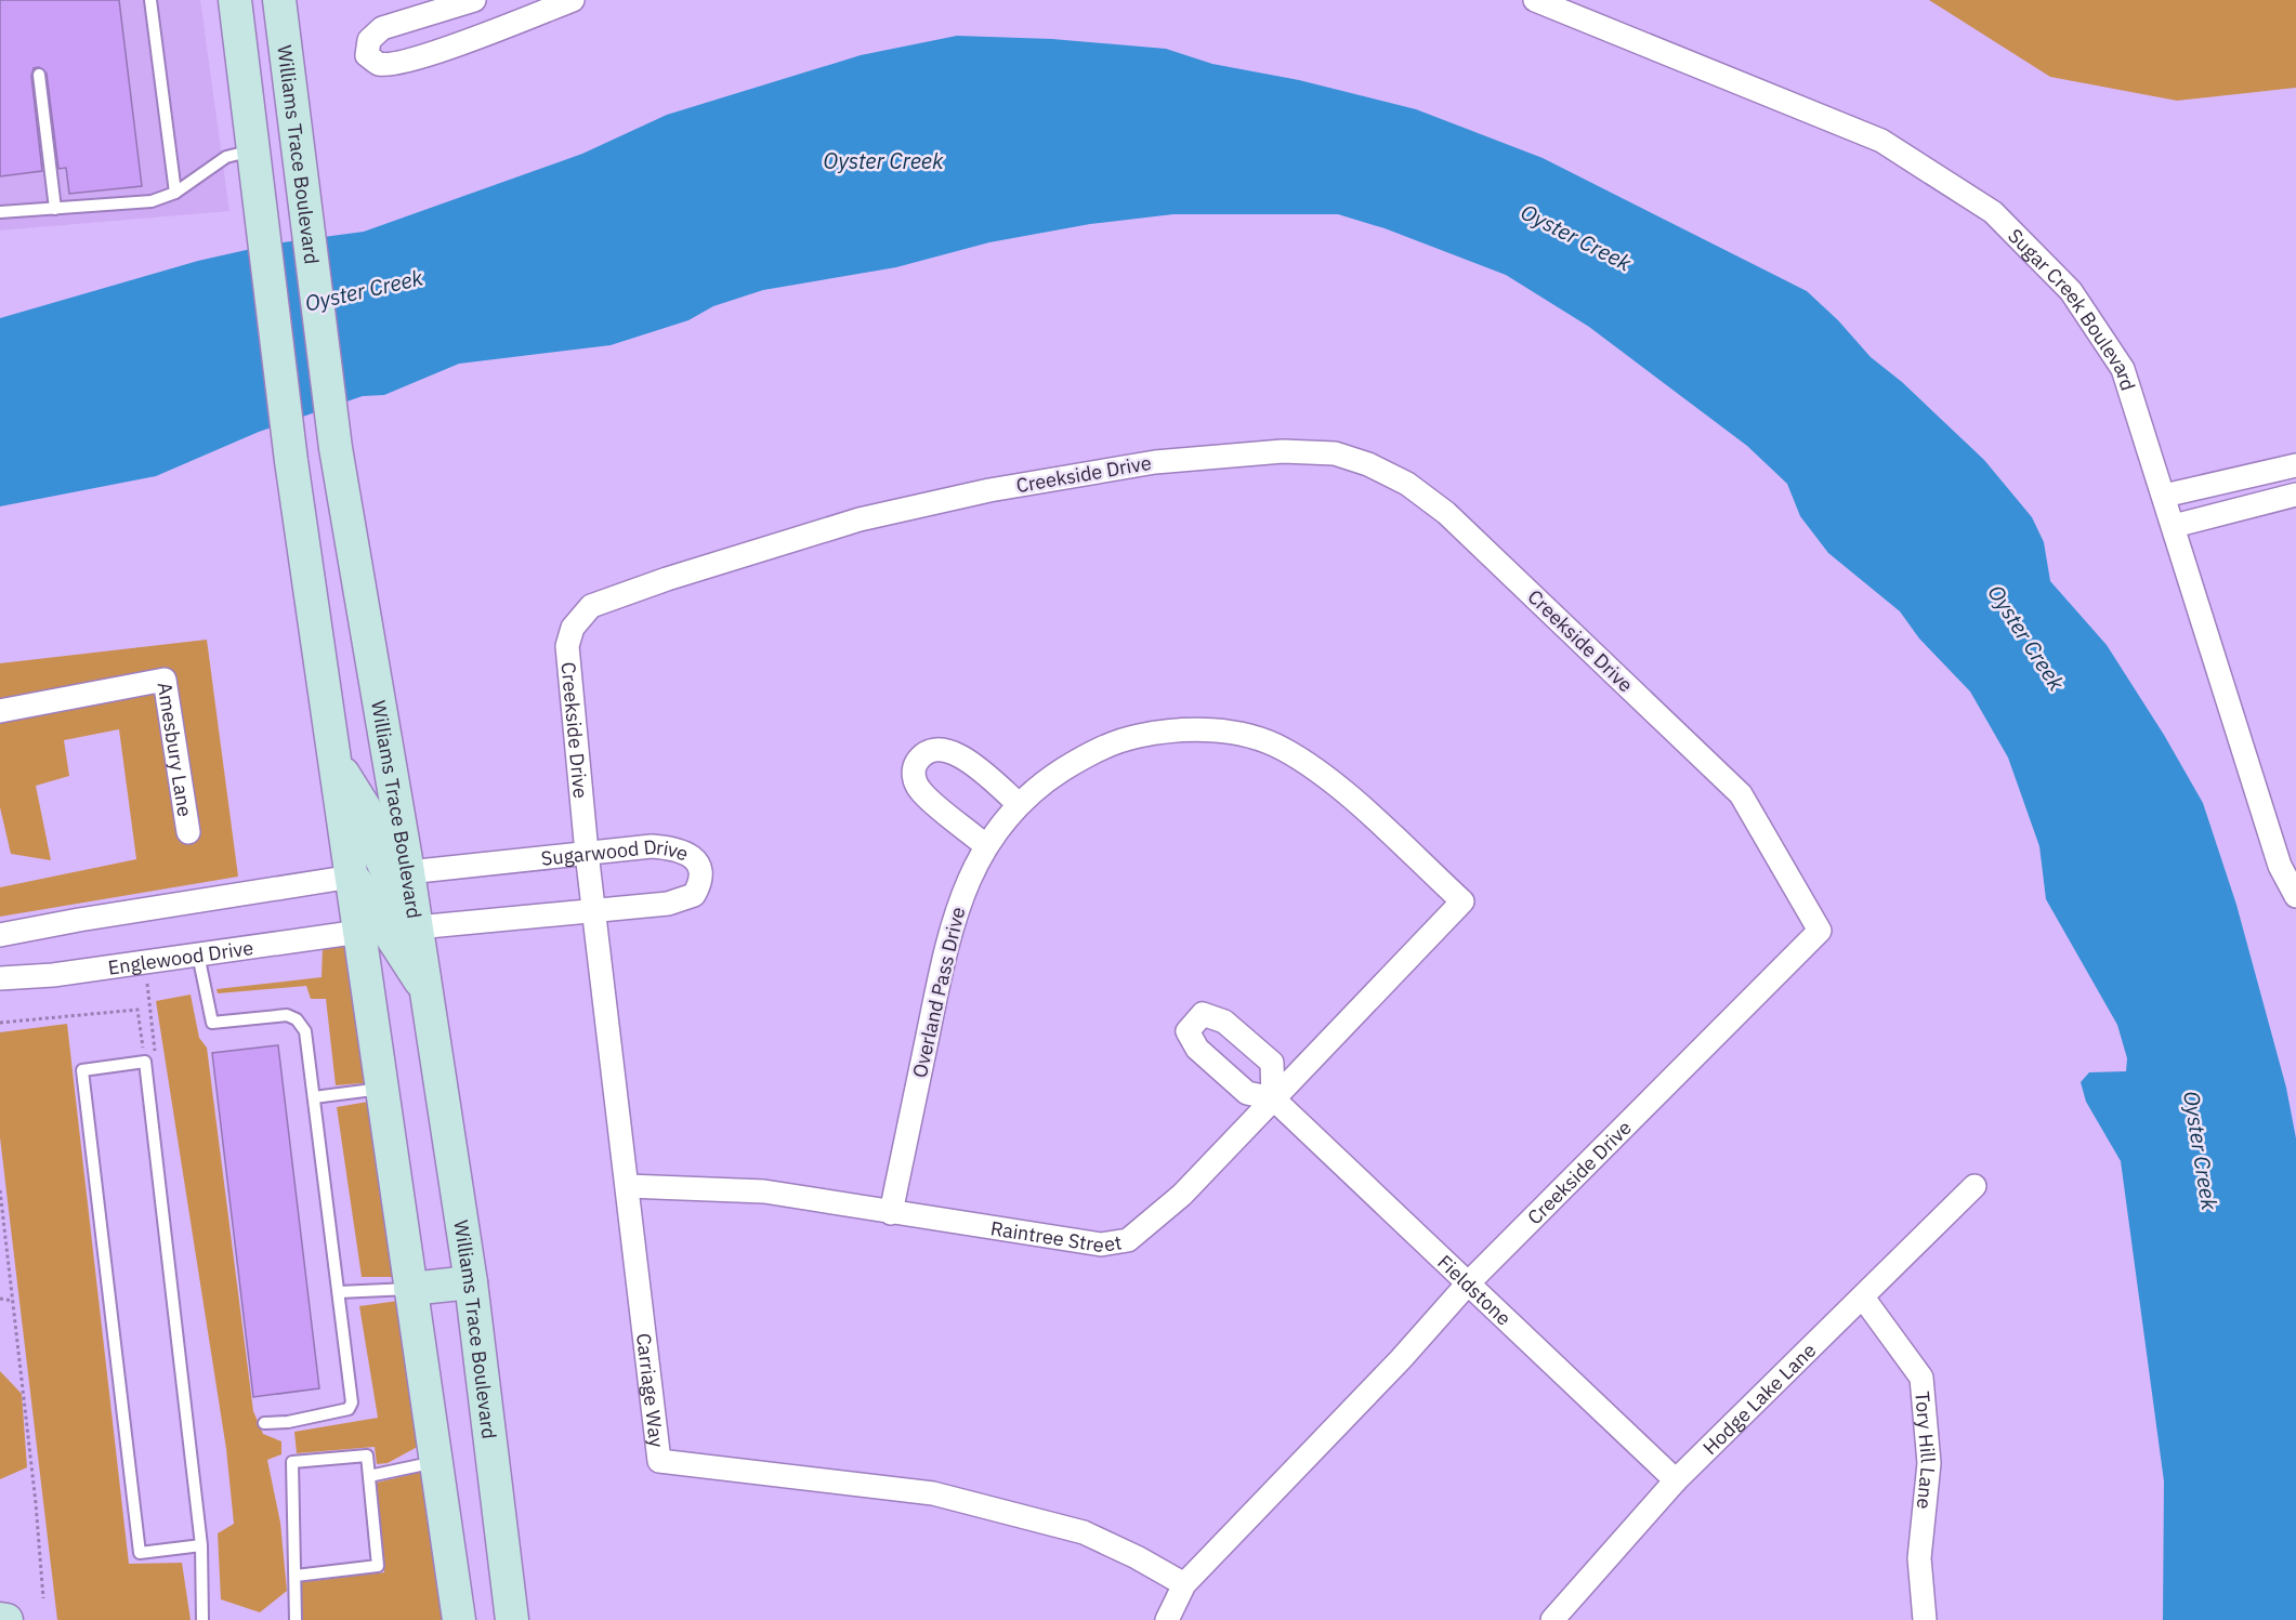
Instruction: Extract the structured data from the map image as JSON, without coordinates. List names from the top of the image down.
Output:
{
  "streets": {
    "main road": ["Williams Trace Boulevard"],
    "street": [
      "Sugar Creek Boulevard",
      "Creekside Drive",
      "Amesbury Lane",
      "Sugarwood Drive",
      "Englewood Drive",
      "Overland Pass Drive",
      "Raintree Street",
      "Fieldstone",
      "Carriage Way",
      "Hodge Lake Lane",
      "Tory Hill Lane"
    ]
  },
  "crossings": [
    ["Williams Trace Boulevard", "Sugarwood Drive"],
    ["Creekside Drive", "Sugarwood Drive"],
    ["Creekside Drive", "Fieldstone"],
    ["Creekside Drive", "Carriage Way"],
    ["Sugarwood Drive", "Carriage Way"],
    ["Overland Pass Drive", "Raintree Street"],
    ["Raintree Street", "Fieldstone"],
    ["Raintree Street", "Carriage Way"],
    ["Fieldstone", "Hodge Lake Lane"],
    ["Hodge Lake Lane", "Tory Hill Lane"]
  ],
  "water": ["Oyster Creek"]
}
